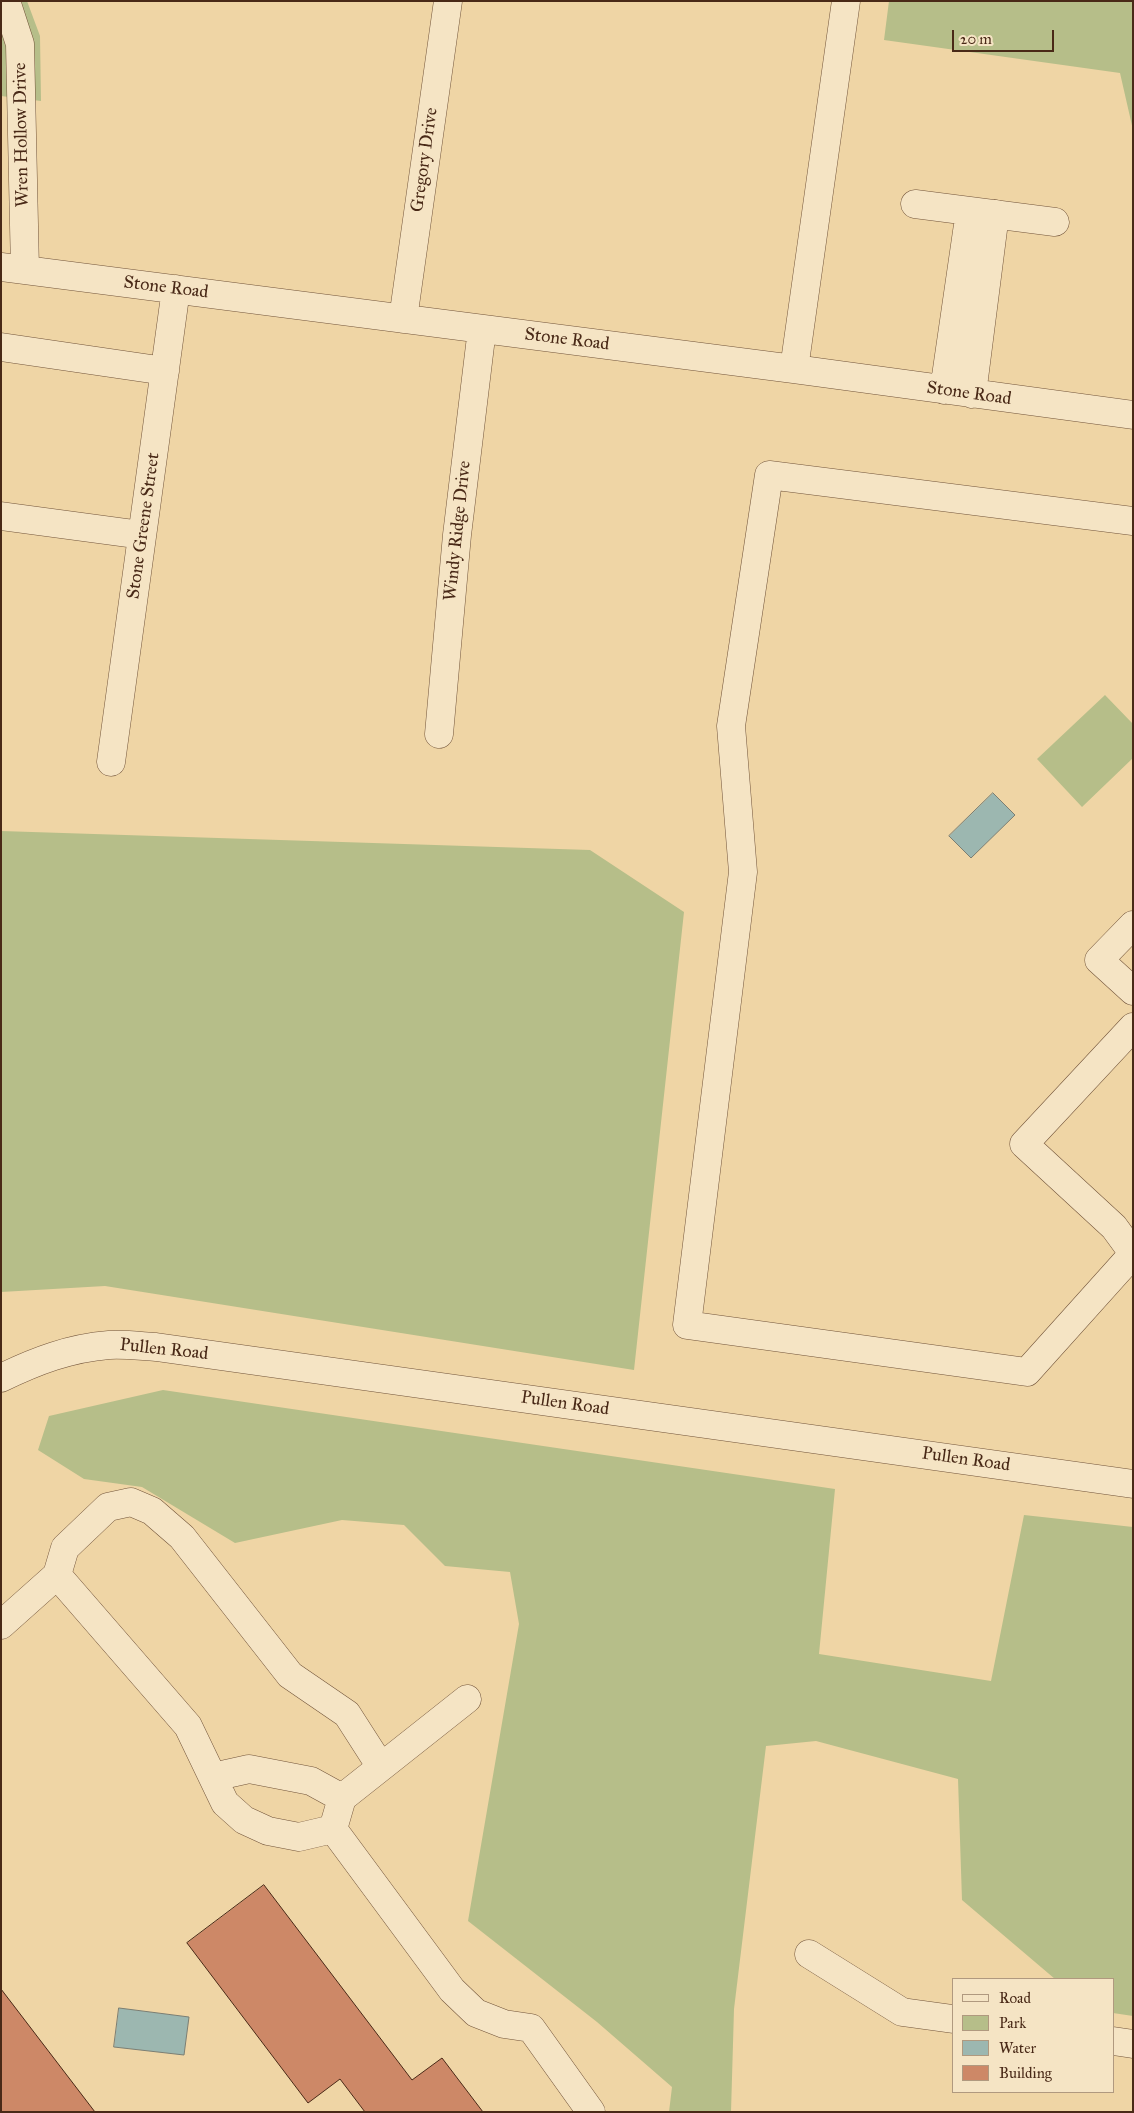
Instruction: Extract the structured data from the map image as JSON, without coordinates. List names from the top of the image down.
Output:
{
  "streets": {
    "street": [
      "Wren Hollow Drive",
      "Gregory Drive",
      "Stone Road",
      "Stone Greene Street",
      "Windy Ridge Drive",
      "Pullen Road"
    ]
  },
  "crossings": [
    ["Wren Hollow Drive", "Stone Road"],
    ["Gregory Drive", "Stone Road"],
    ["Stone Road", "Stone Greene Street"],
    ["Stone Road", "Windy Ridge Drive"]
  ],
  "legend": [
    "Road",
    "Park",
    "Water",
    "Building"
  ],
  "scale_bar": "20 m"
}
